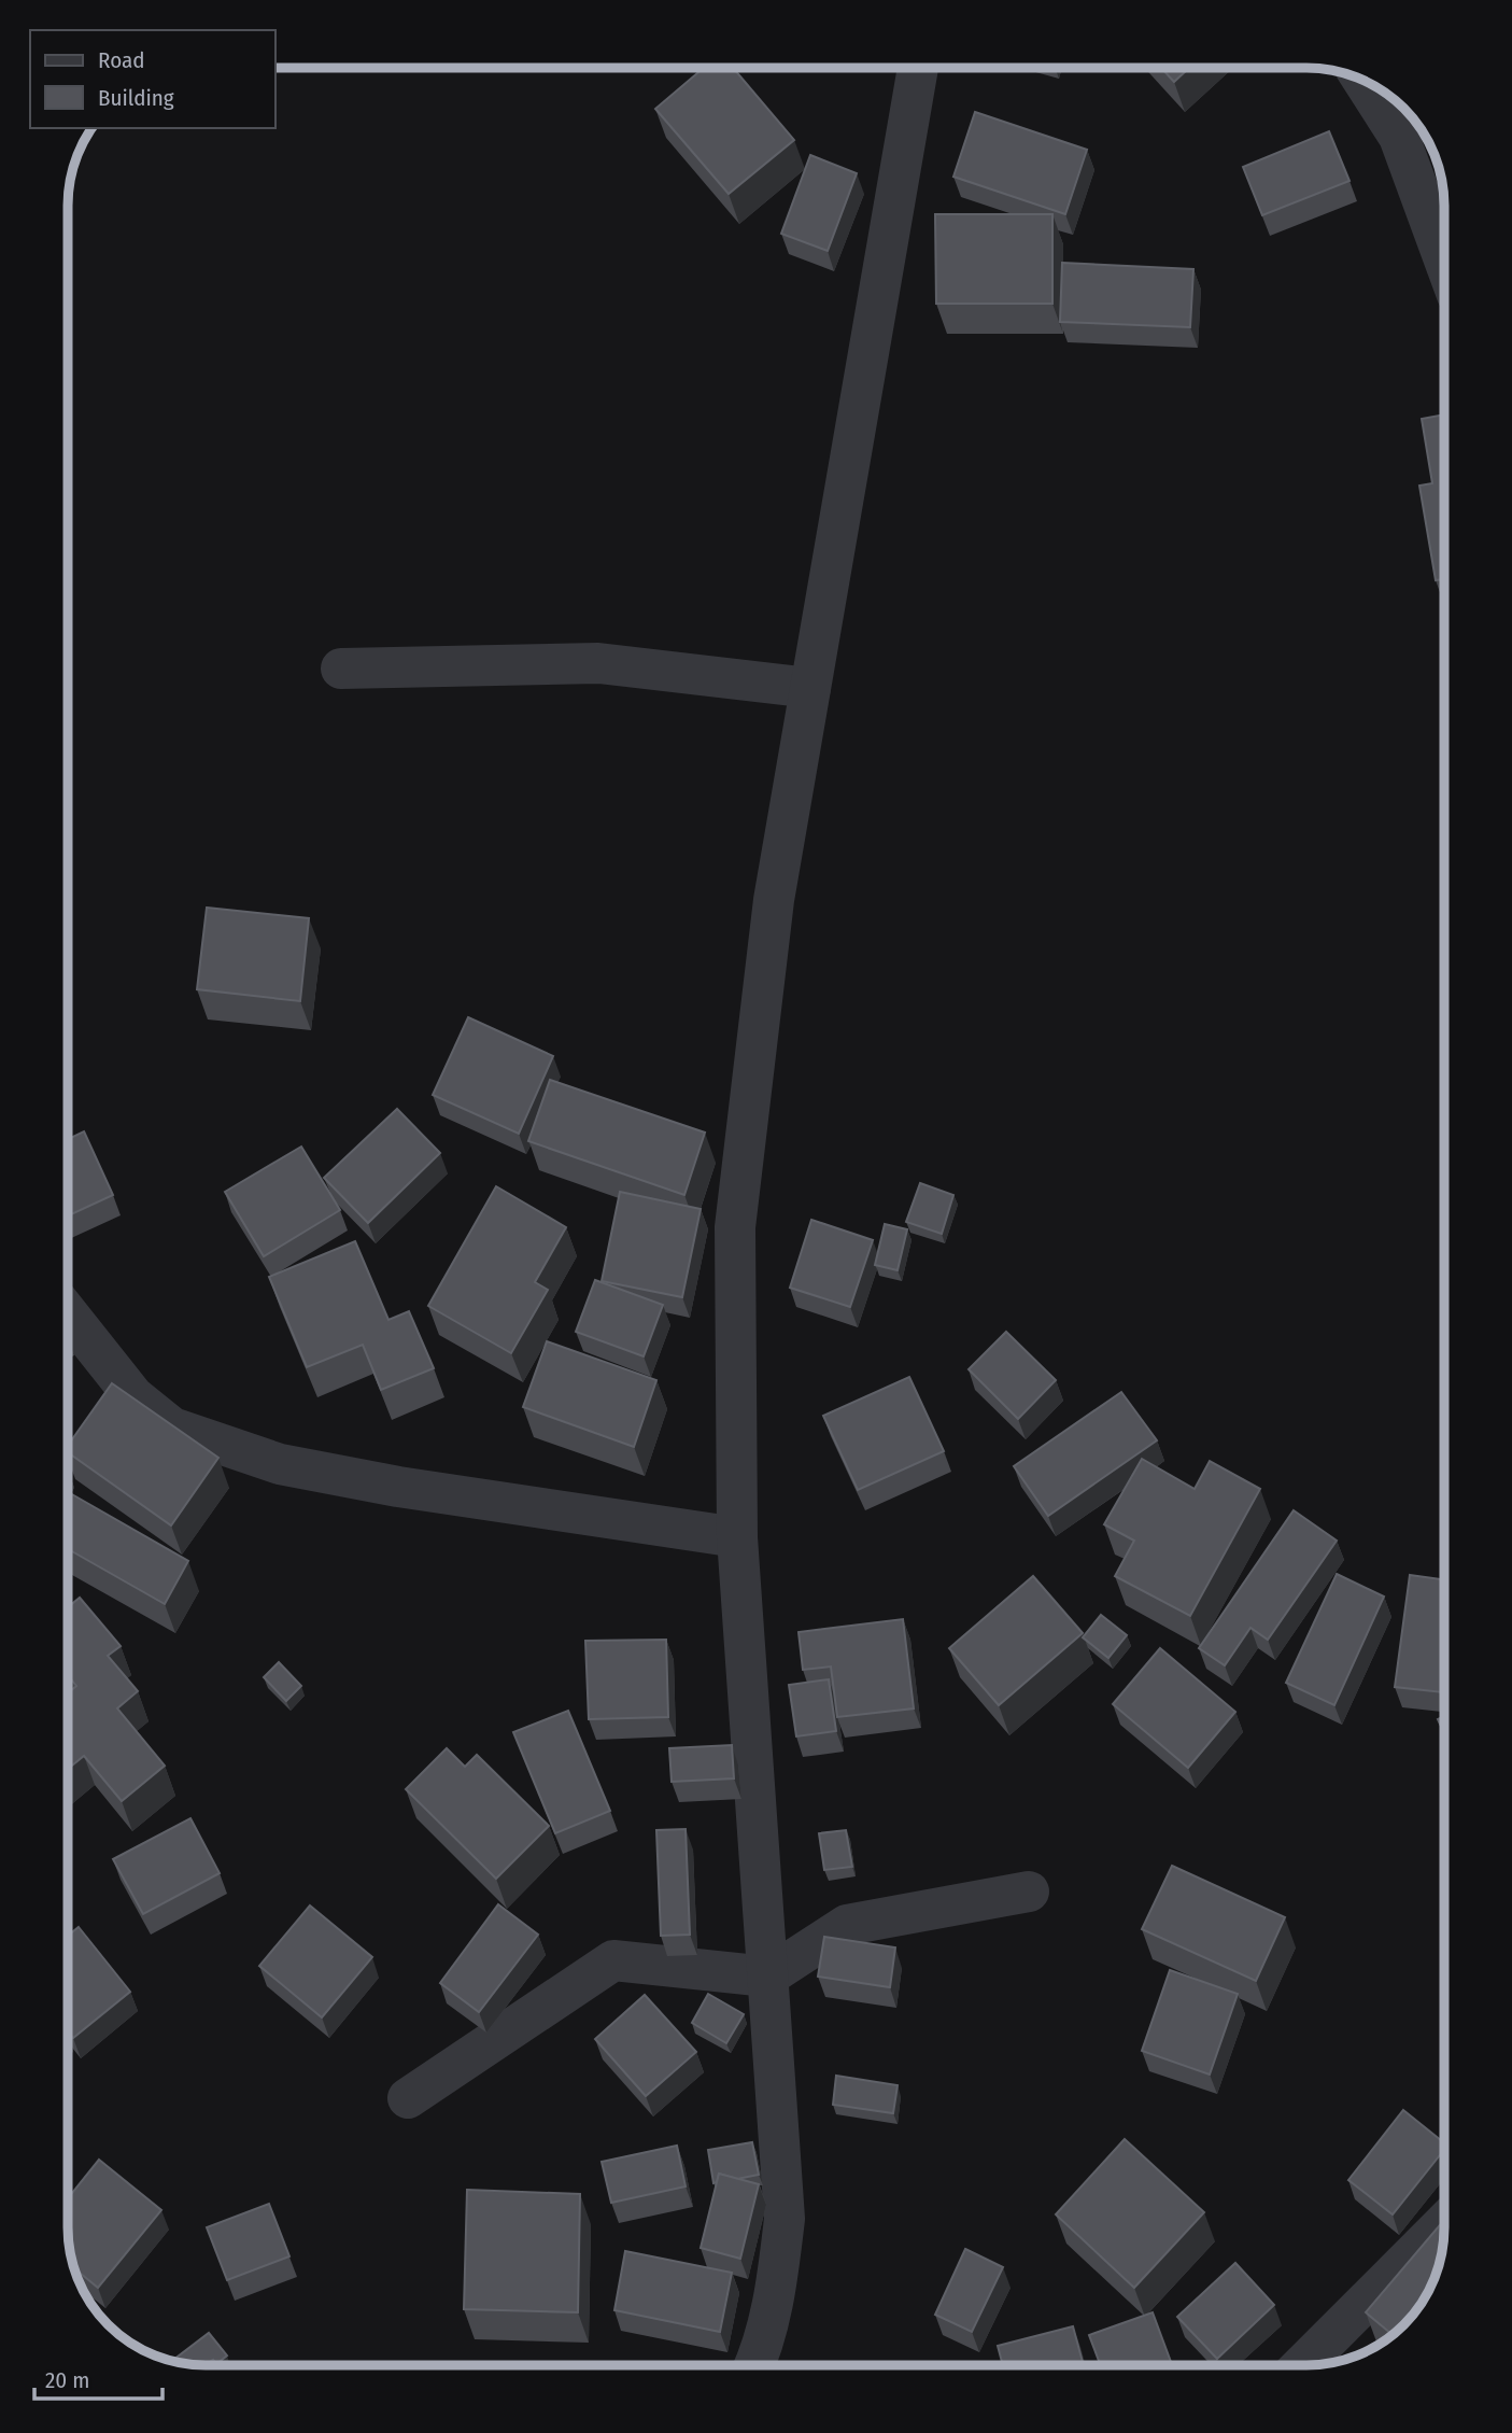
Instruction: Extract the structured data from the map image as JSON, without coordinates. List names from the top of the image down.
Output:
{
  "legend": ["Road", "Building"],
  "scale_bar": "20 m"
}
